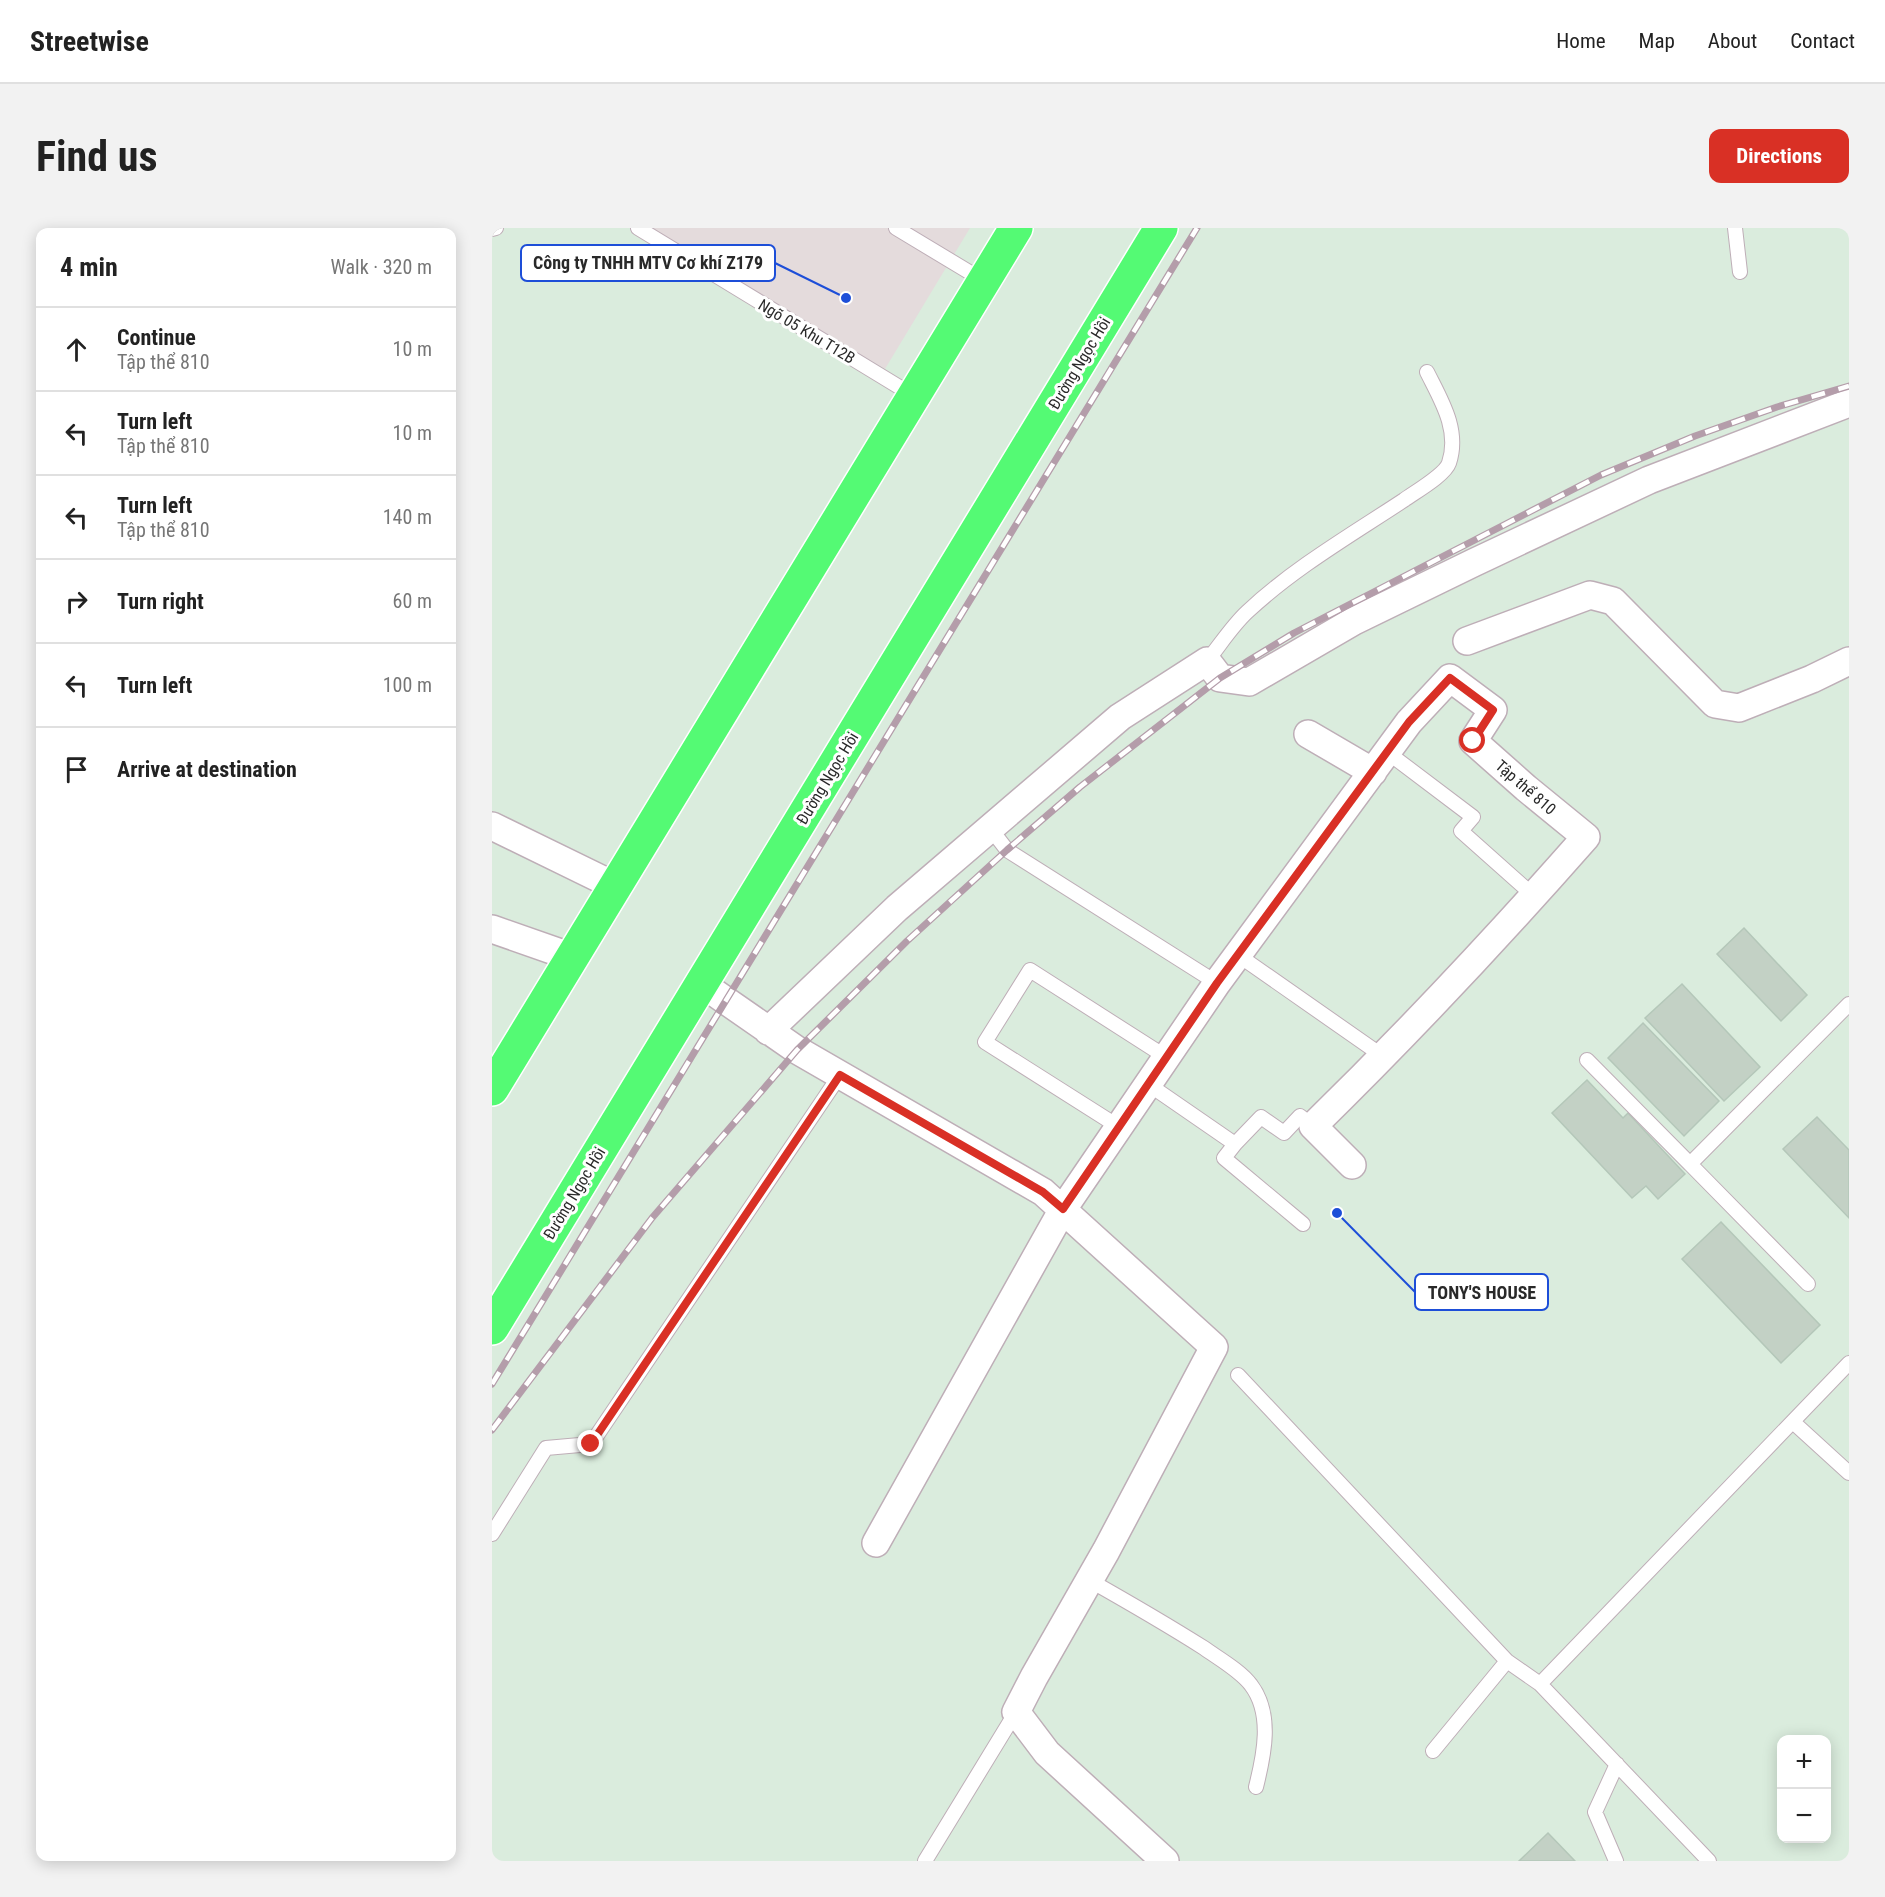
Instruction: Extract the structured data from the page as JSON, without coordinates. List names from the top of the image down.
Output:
{
  "streets": {
    "highway": ["Đường Ngọc Hồi"],
    "street": ["Tập thể 810"],
    "lane": ["Ngõ 05 Khu T12B"]
  },
  "places": ["Công ty TNHH MTV Cơ khí Z179", "TONY'S HOUSE"],
  "page": {
    "header": "Streetwise",
    "nav": [
      "Home",
      "Map",
      "About",
      "Contact"
    ],
    "buttons": "Directions",
    "title": "Find us",
    "heading": ["4 min", "Walk · 320 m"],
    "list": [
      ["Continue", "Tập thể 810", "10 m"],
      ["Turn left", "Tập thể 810", "10 m"],
      ["Turn left", "Tập thể 810", "140 m"],
      ["Turn right", "60 m"],
      ["Turn left", "100 m"],
      "Arrive at destination"
    ],
    "map_buttons": ["+", "−"]
  }
}
